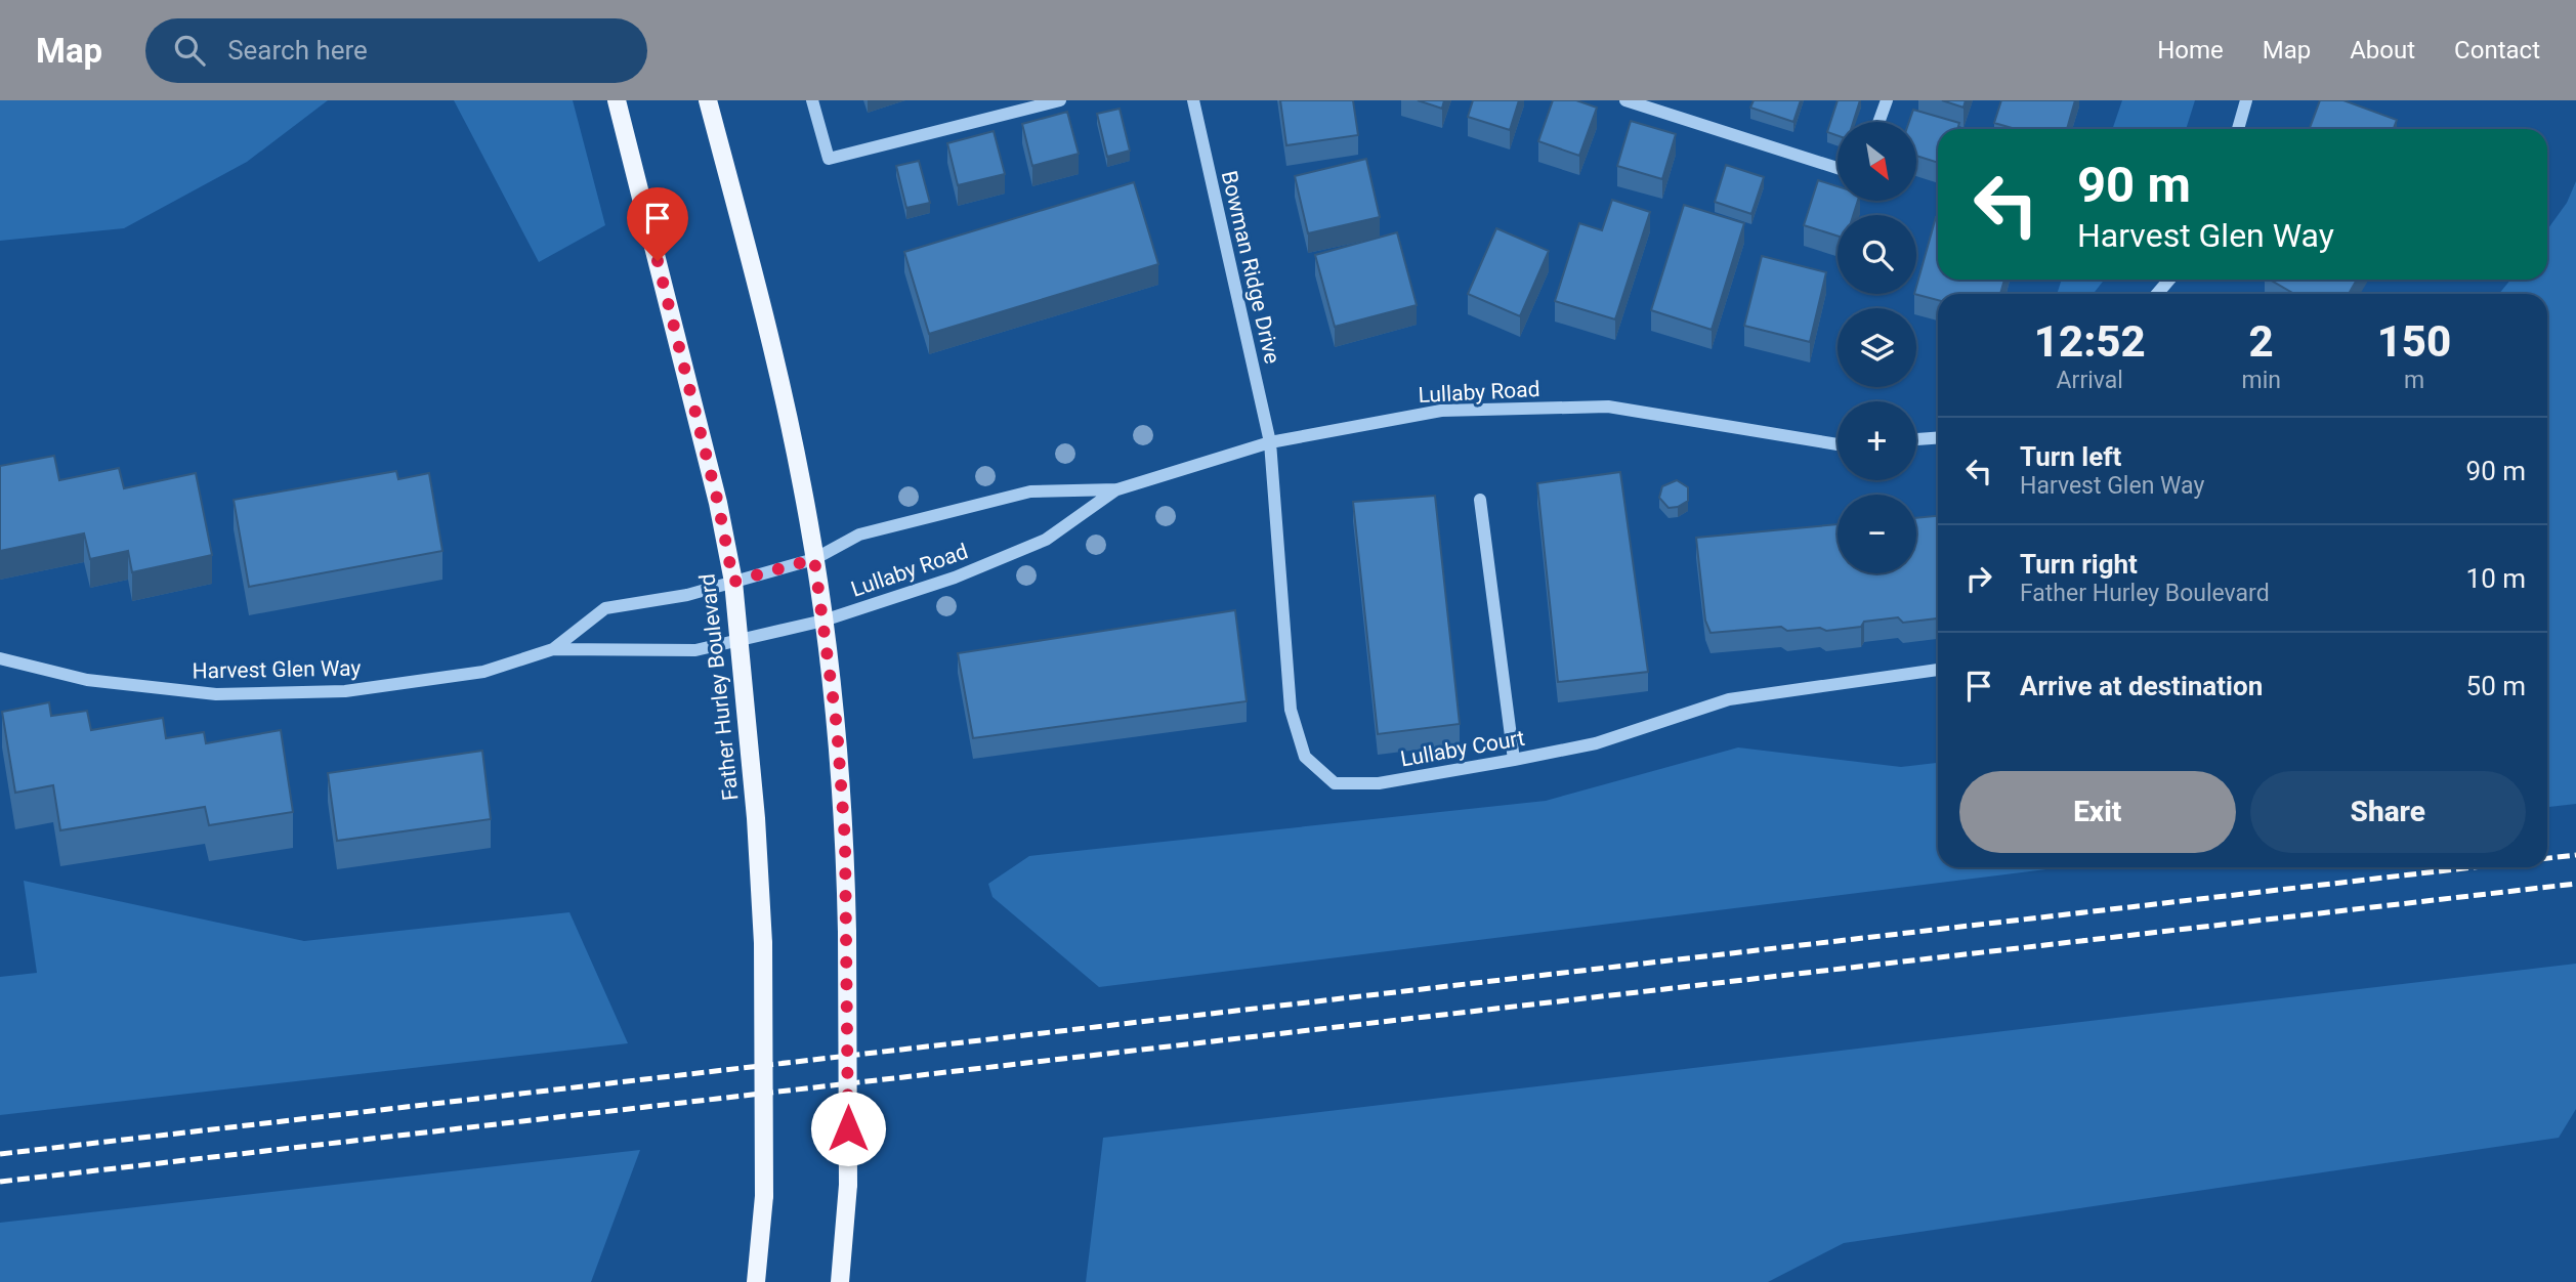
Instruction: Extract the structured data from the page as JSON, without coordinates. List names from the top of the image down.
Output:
{
  "streets": {
    "main road": ["Father Hurley Boulevard"],
    "street": [
      "Bowman Ridge Drive",
      "Lullaby Road",
      "Harvest Glen Way",
      "Lullaby Court"
    ]
  },
  "crossings": [
    ["Bowman Ridge Drive", "Lullaby Road"],
    ["Bowman Ridge Drive", "Lullaby Court"],
    ["Lullaby Road", "Harvest Glen Way"],
    ["Lullaby Road", "Lullaby Court"],
    ["Harvest Glen Way", "Father Hurley Boulevard"]
  ],
  "north": "bottom right",
  "page": {
    "header": "Map",
    "search": "Search here",
    "nav": [
      "Home",
      "Map",
      "About",
      "Contact"
    ],
    "map_buttons": ["+", "−"],
    "turn": ["90 m", "Harvest Glen Way"],
    "eta": [
      "12:52",
      "Arrival",
      "2",
      "min",
      "150",
      "m"
    ],
    "list": [
      {
        "name": "Turn left",
        "note": "Harvest Glen Way",
        "value": "90 m"
      },
      {
        "name": "Turn right",
        "note": "Father Hurley Boulevard",
        "value": "10 m"
      },
      {
        "name": "Arrive at destination",
        "value": "50 m"
      }
    ],
    "buttons": ["Exit", "Share"]
  }
}
